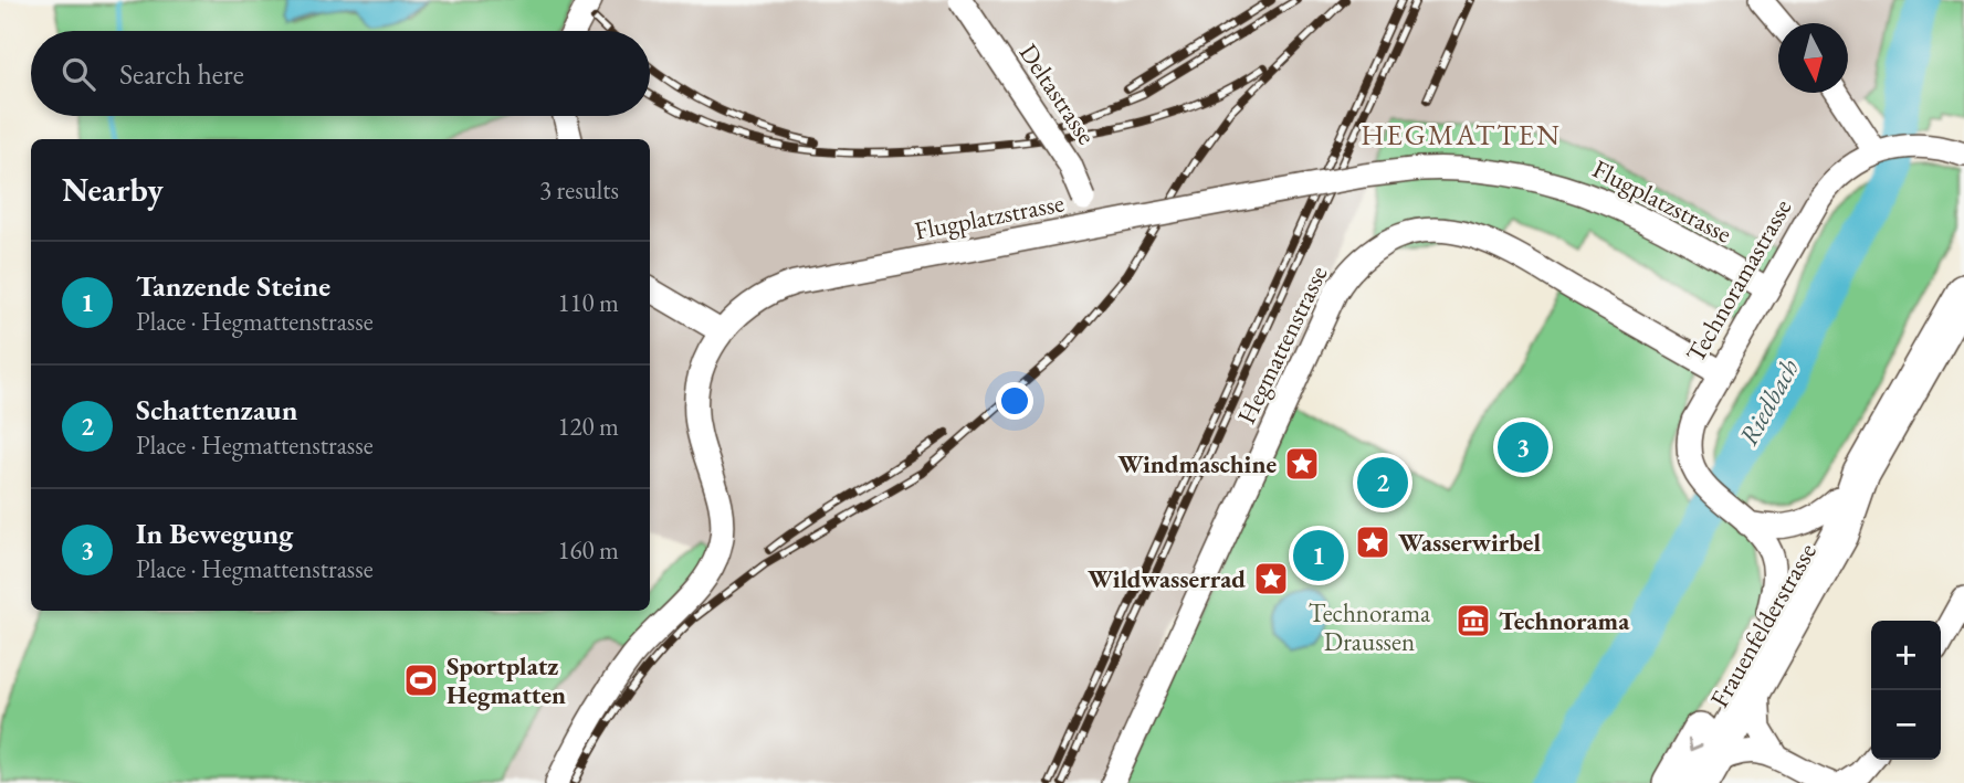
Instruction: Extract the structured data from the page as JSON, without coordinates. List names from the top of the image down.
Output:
{
  "streets": {
    "main road": ["Frauenfelderstrasse"],
    "street": [
      "Deltastrasse",
      "Flugplatzstrasse",
      "Technoramastrasse",
      "Hegmattenstrasse"
    ]
  },
  "crossings": [
    ["Deltastrasse", "Flugplatzstrasse"],
    ["Flugplatzstrasse", "Technoramastrasse"],
    ["Technoramastrasse", "Hegmattenstrasse"],
    ["Technoramastrasse", "Frauenfelderstrasse"]
  ],
  "districts": ["HEGMATTEN"],
  "water": ["Riedbach"],
  "parks": ["Technorama Draussen"],
  "places": {
    "place": ["Windmaschine", "Wasserwirbel", "Wildwasserrad"],
    "museum": ["Technorama"],
    "sports": ["Sportplatz Hegmatten"]
  },
  "north": "bottom",
  "page": {
    "search": "Search here",
    "heading": ["Nearby", "3 results"],
    "list": [
      {
        "mark": "1",
        "name": "Tanzende Steine",
        "note": "Place · Hegmattenstrasse",
        "value": "110 m"
      },
      {
        "mark": "2",
        "name": "Schattenzaun",
        "note": "Place · Hegmattenstrasse",
        "value": "120 m"
      },
      {
        "mark": "3",
        "name": "In Bewegung",
        "note": "Place · Hegmattenstrasse",
        "value": "160 m"
      }
    ],
    "pins": ["3", "2", "1"],
    "map_buttons": ["+", "−"]
  }
}
